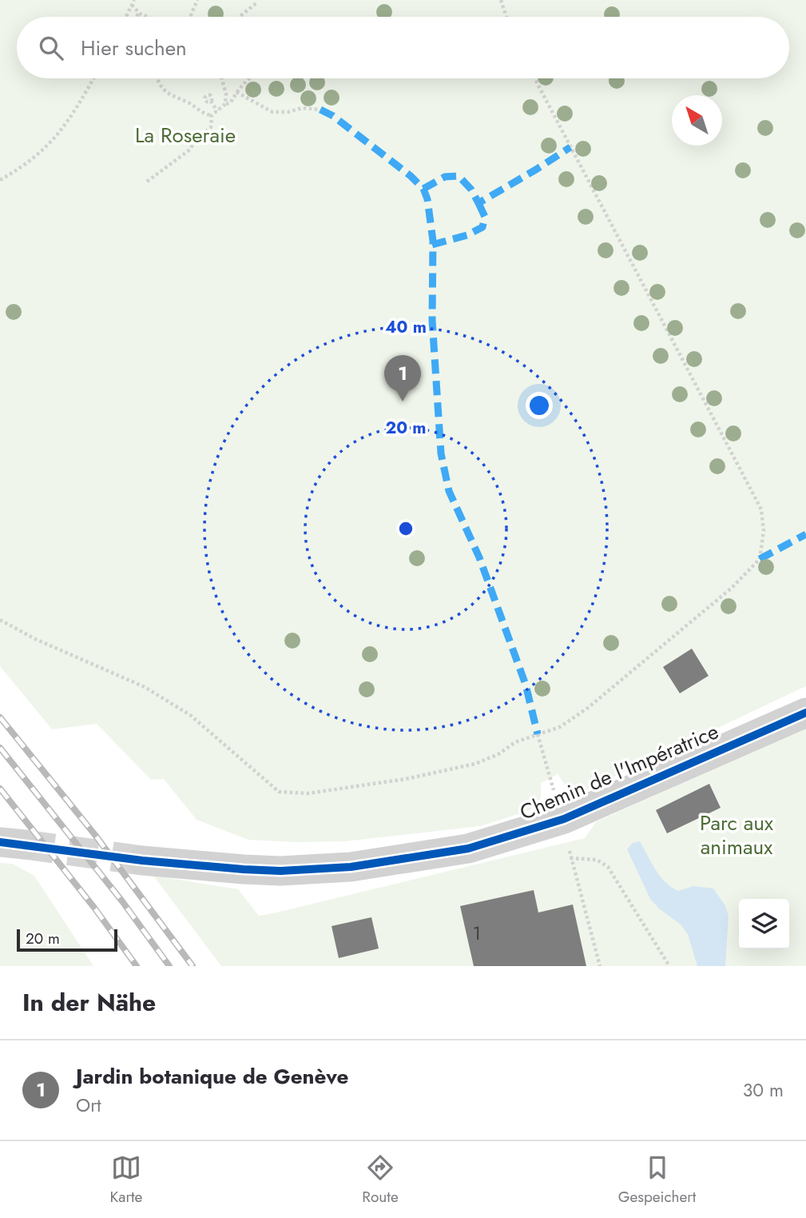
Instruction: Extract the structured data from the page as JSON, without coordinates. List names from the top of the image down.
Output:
{
  "streets": {
    "street": ["Chemin de l'Impératrice"]
  },
  "parks": ["La Roseraie", "Parc aux animaux"],
  "house_numbers": ["1"],
  "scale_bar": "20 m",
  "north": "top left",
  "page": {
    "search": "Hier suchen",
    "pins": "1",
    "scale": "20 m",
    "heading": "In der Nähe",
    "list": [
      {
        "mark": "1",
        "name": "Jardin botanique de Genève",
        "note": "Ort",
        "value": "30 m"
      }
    ],
    "nav": ["Karte", "Route", "Gespeichert"]
  },
  "rings": ["40 m", "20 m"]
}
